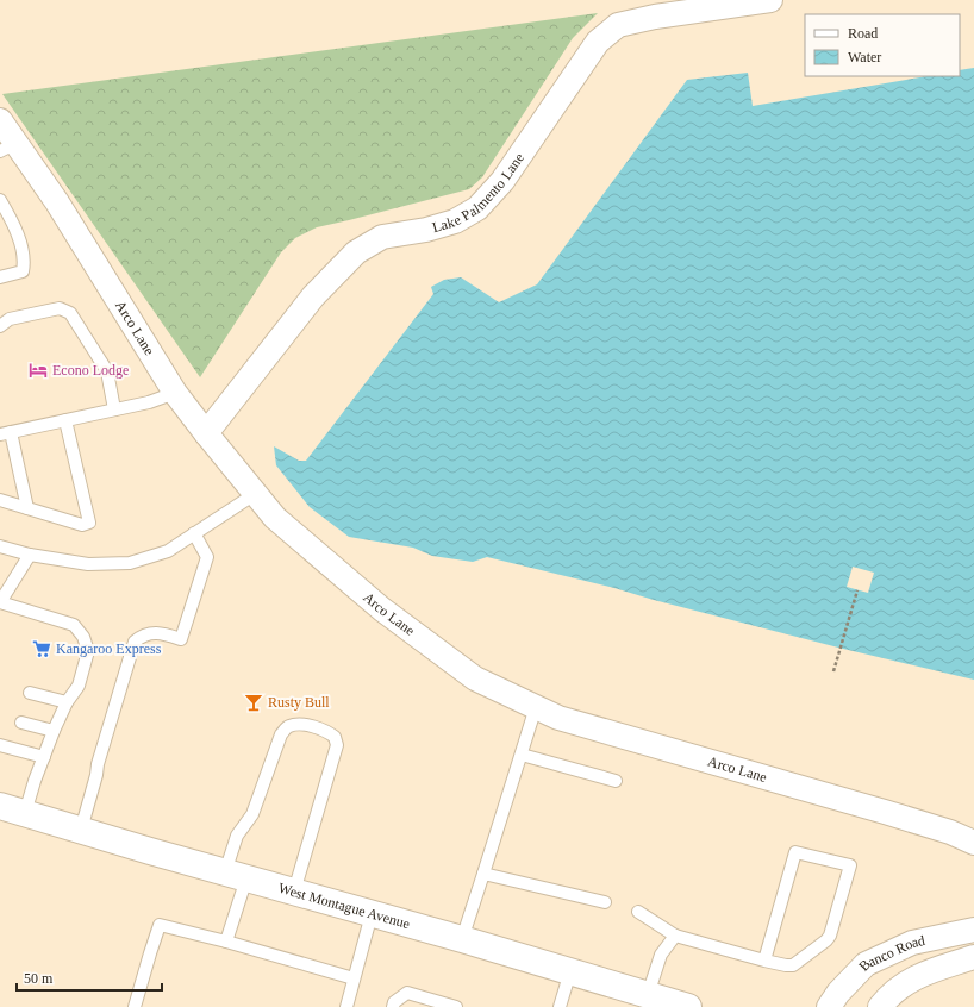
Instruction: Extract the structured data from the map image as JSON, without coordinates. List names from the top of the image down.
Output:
{
  "streets": {
    "main road": ["West Montague Avenue"],
    "street": ["Lake Palmento Lane", "Arco Lane", "Banco Road"]
  },
  "crossings": [
    ["Lake Palmento Lane", "Arco Lane"]
  ],
  "places": {
    "hotel": ["Econo Lodge"],
    "supermarket": ["Kangaroo Express"],
    "bar": ["Rusty Bull"]
  },
  "legend": ["Road", "Water"],
  "scale_bar": "50 m"
}
